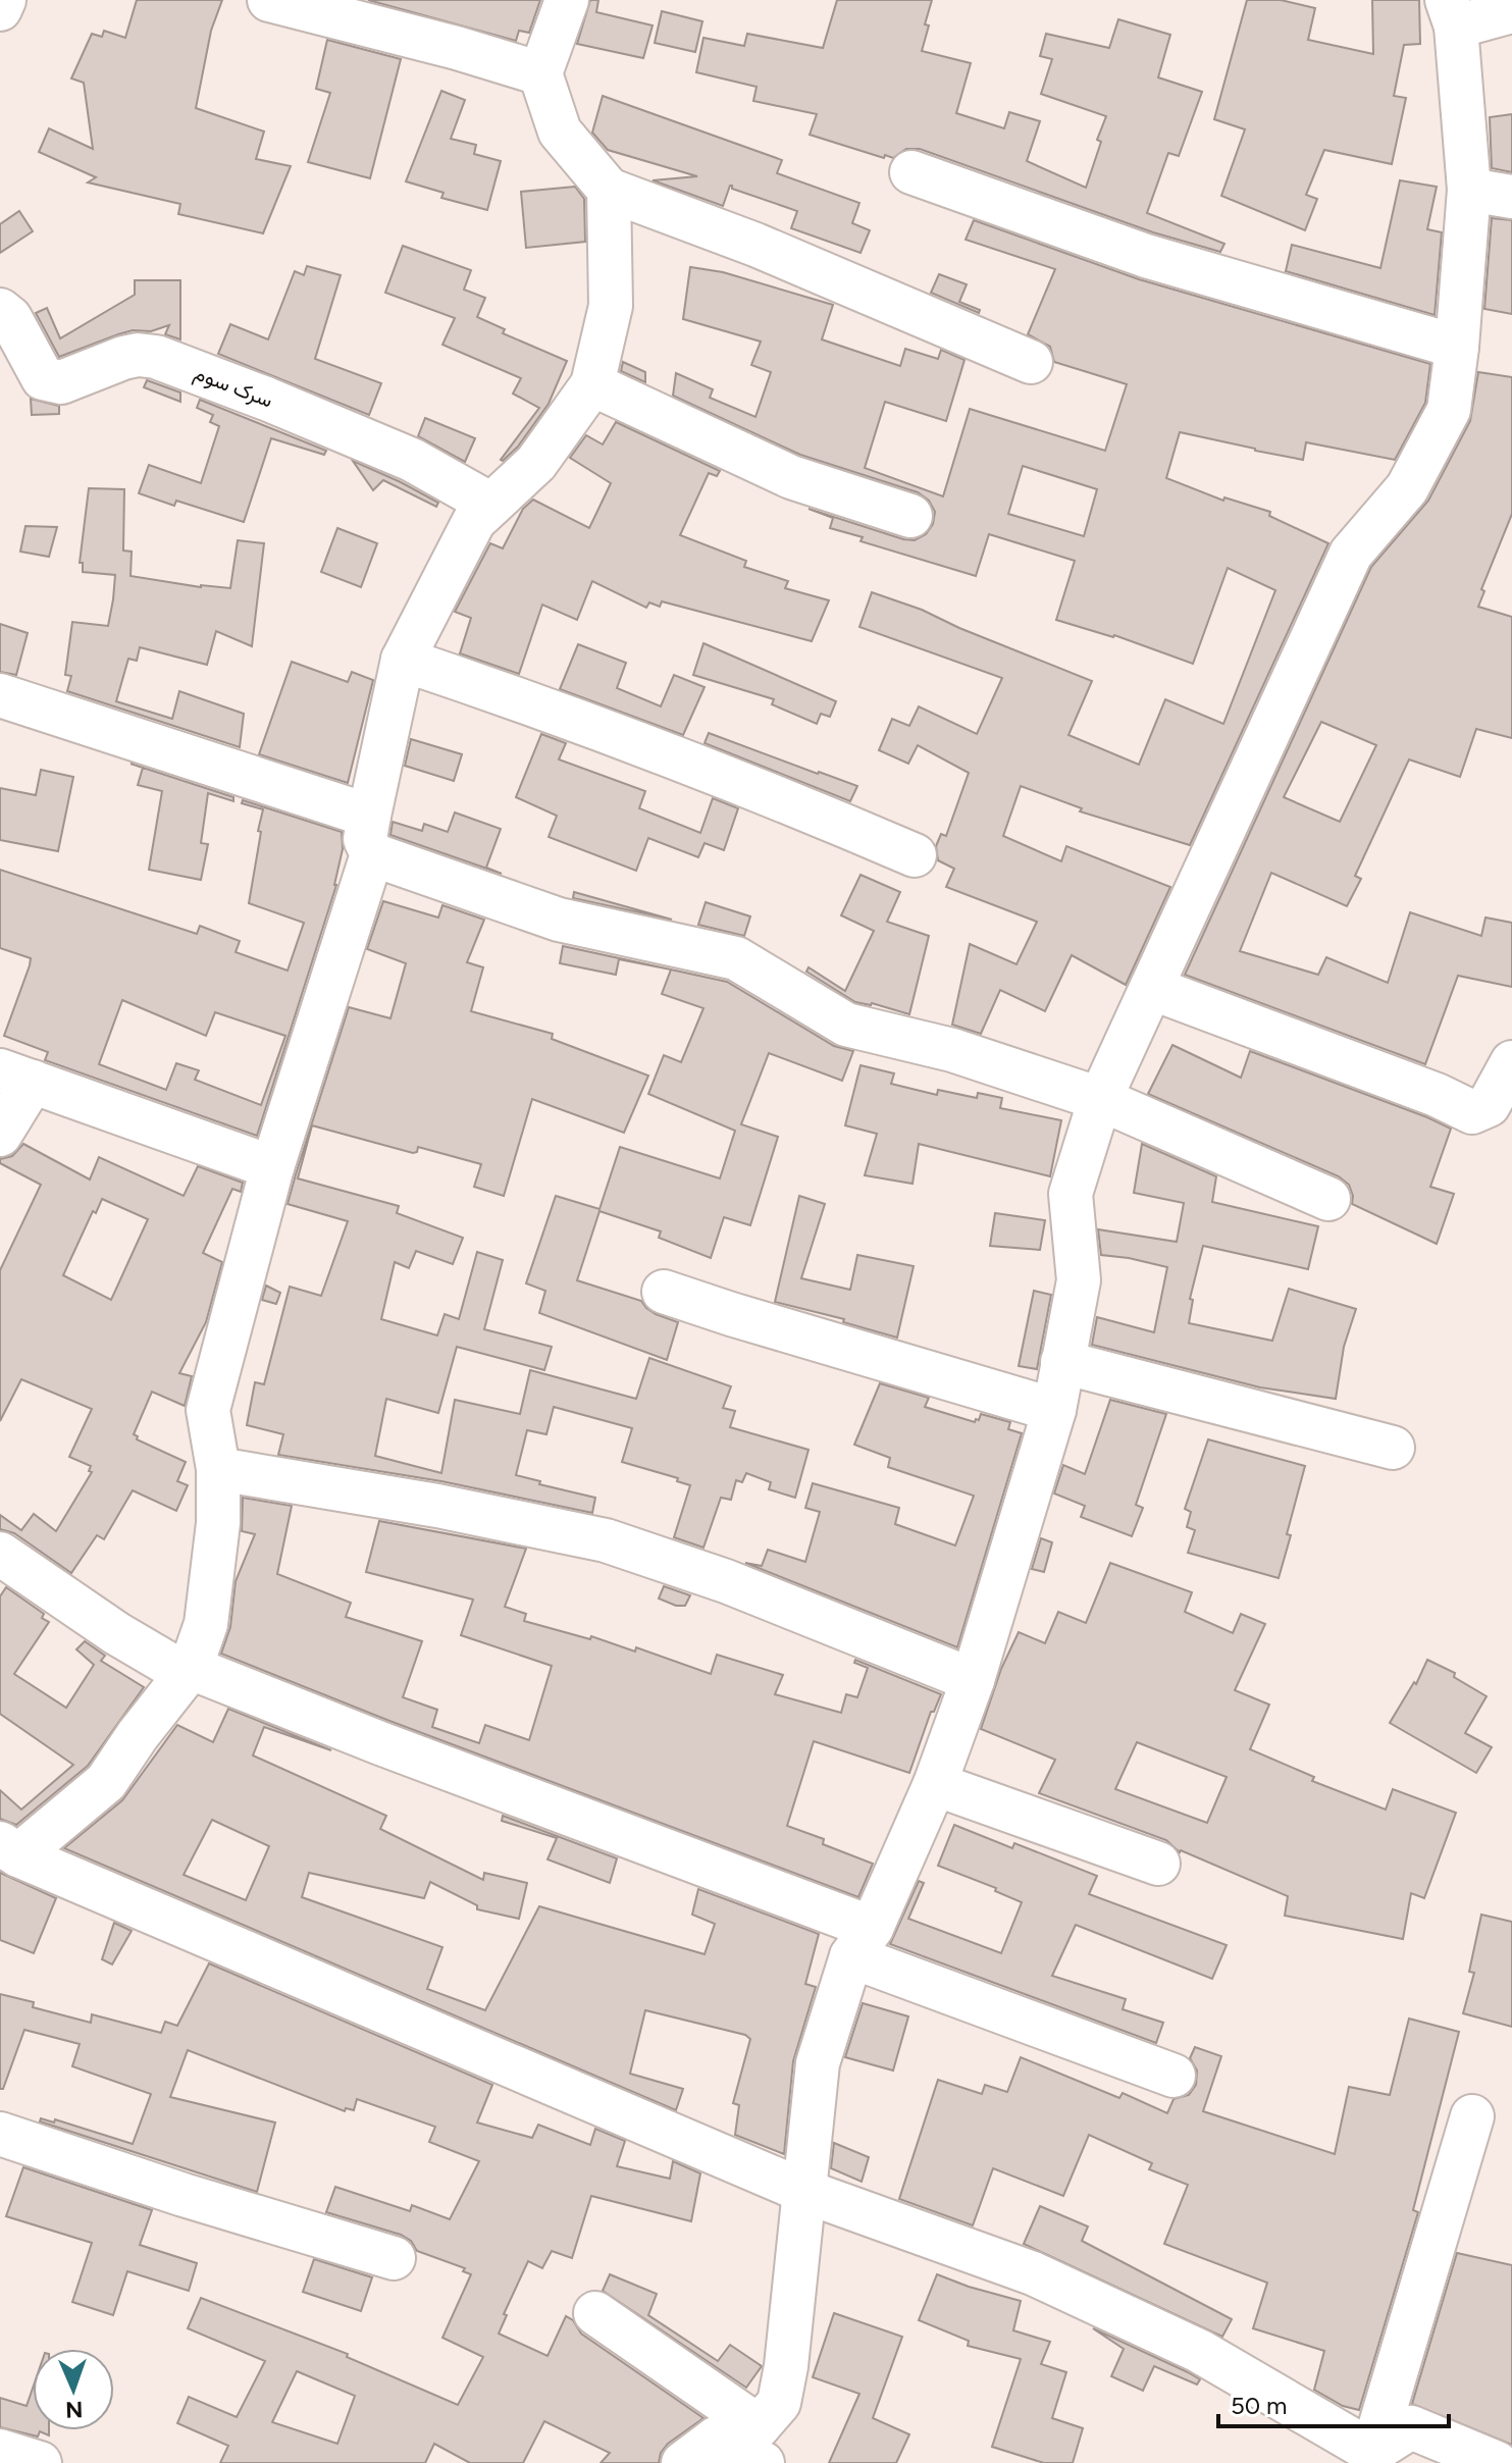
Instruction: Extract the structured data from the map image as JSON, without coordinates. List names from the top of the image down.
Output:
{
  "streets": {
    "street": ["سرک سوم"]
  },
  "scale_bar": "50 m",
  "north": "bottom"
}
